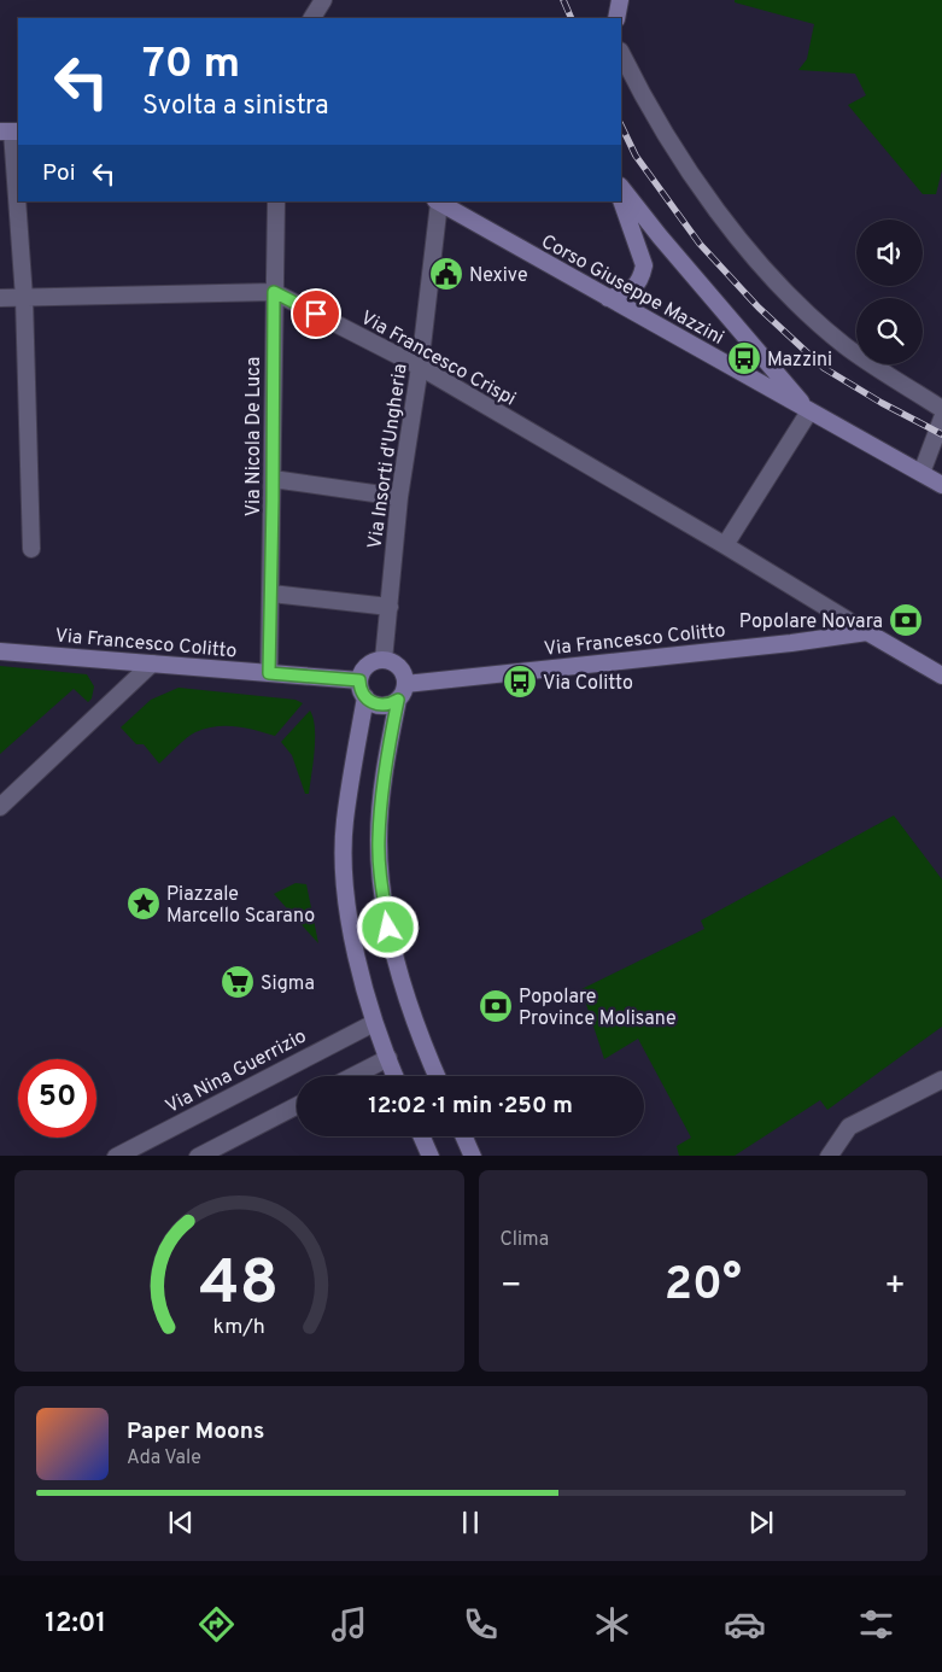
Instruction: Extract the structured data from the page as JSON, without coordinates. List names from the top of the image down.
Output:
{
  "streets": {
    "main road": ["Corso Giuseppe Mazzini", "Via Francesco Crispi", "Via Francesco Colitto"],
    "street": ["Via Nicola De Luca", "Via Insorti d'Ungheria", "Via Nina Guerrizio"]
  },
  "crossings": [
    ["Corso Giuseppe Mazzini", "Via Insorti d'Ungheria"],
    ["Via Francesco Crispi", "Via Nicola De Luca"],
    ["Via Francesco Crispi", "Via Insorti d'Ungheria"],
    ["Via Francesco Crispi", "Via Francesco Colitto"],
    ["Via Nicola De Luca", "Via Francesco Colitto"],
    ["Via Insorti d'Ungheria", "Via Francesco Colitto"]
  ],
  "places": {
    "public building": ["Nexive"],
    "bus stop": ["Mazzini", "Via Colitto"],
    "bank": ["Popolare Novara", "Popolare Province Molisane"],
    "place": ["Piazzale Marcello Scarano"],
    "supermarket": ["Sigma"]
  },
  "page": {
    "turn": ["70 m", "Svolta a sinistra"],
    "then": "Poi",
    "limit": "50",
    "trip": "12:02 · 1 min · 250 m",
    "tile": "Clima",
    "heat": ["−", "20°", "+"],
    "song": ["Paper Moons", "Ada Vale"],
    "tabs": "12:01",
    "gauge": ["48", "km/h"]
  }
}
